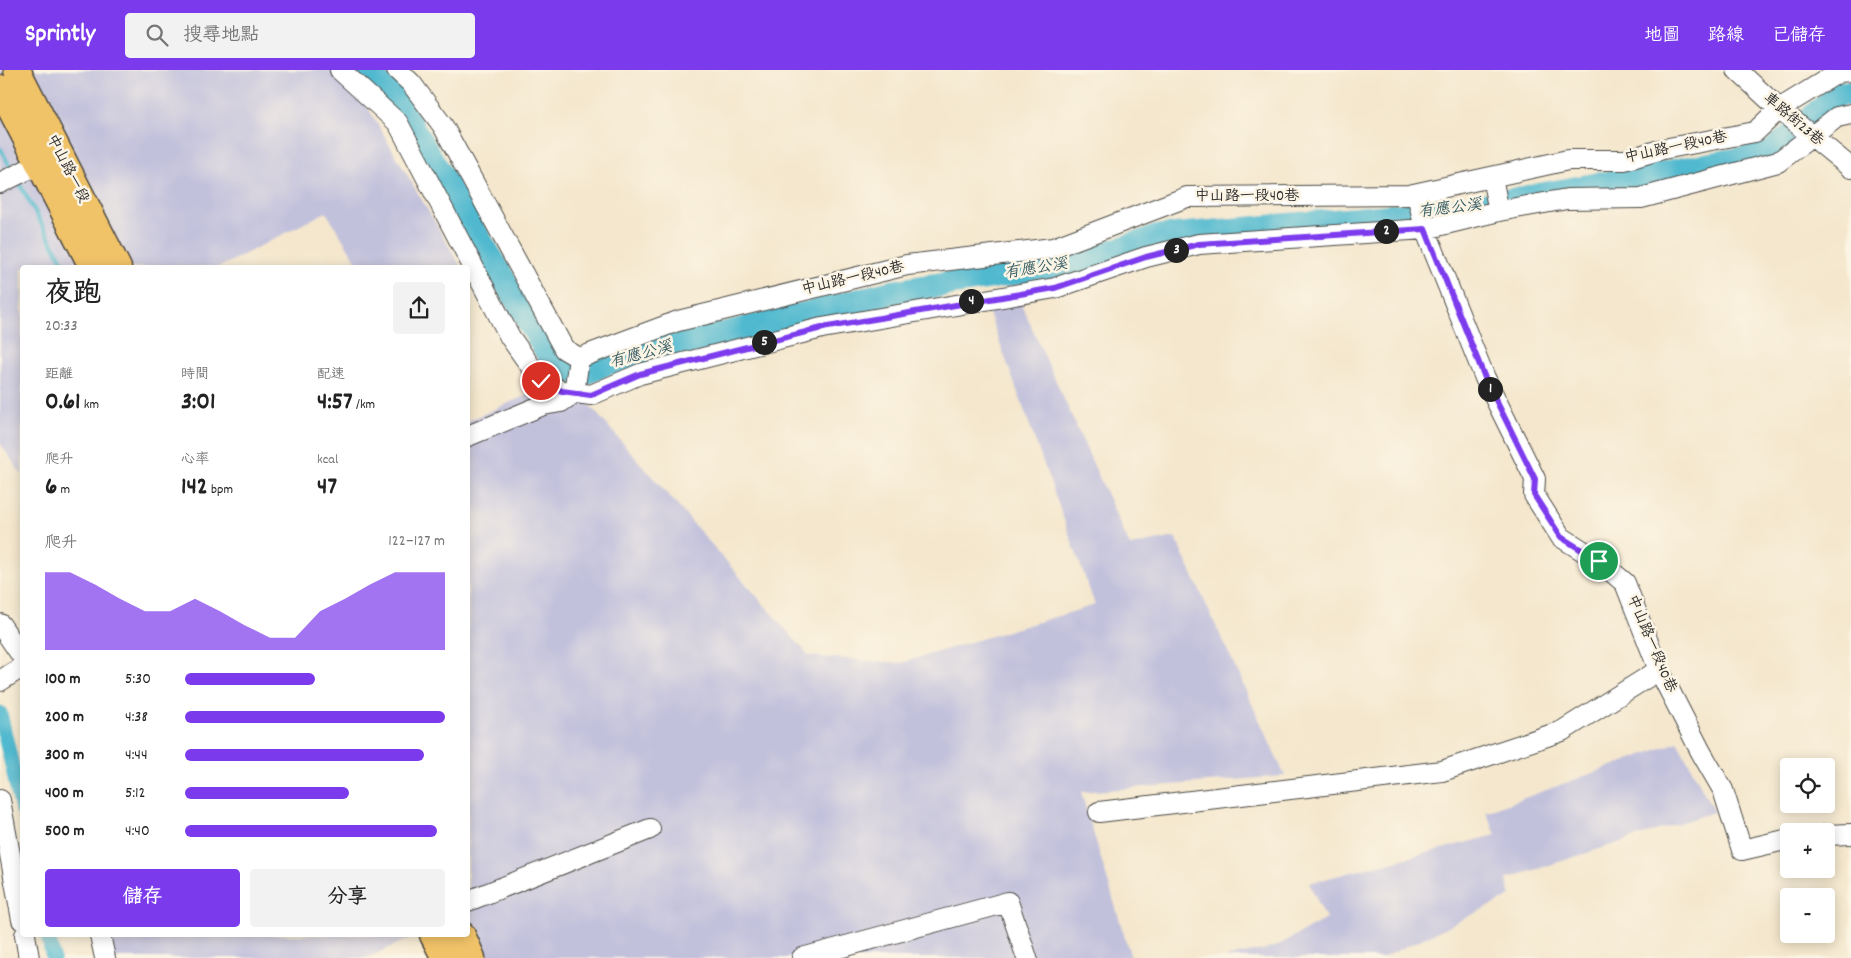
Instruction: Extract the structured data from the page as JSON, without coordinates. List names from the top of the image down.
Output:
{
  "streets": {
    "main road": ["中山路一段"],
    "street": ["車路街23巷", "中山路一段40巷"]
  },
  "crossings": [
    ["車路街23巷", "中山路一段40巷"]
  ],
  "water": ["有應公溪"],
  "page": {
    "header": "Sprintly",
    "search": "搜尋地點",
    "nav": ["地圖", "路線", "已儲存"],
    "pins": [
      "2",
      "3",
      "4",
      "5",
      "1"
    ],
    "heading": ["夜跑", "20:33"],
    "stats": [
      ["距離", "0.61 km"],
      ["時間", "3:01"],
      ["配速", "4:57 /km"],
      ["爬升", "6 m"],
      ["心率", "142 bpm"],
      ["kcal", "47"]
    ],
    "chart": ["爬升", "122–127 m"],
    "list": [
      {
        "name": "100 m",
        "note": "5:30"
      },
      {
        "name": "200 m",
        "note": "4:38"
      },
      {
        "name": "300 m",
        "note": "4:44"
      },
      {
        "name": "400 m",
        "note": "5:12"
      },
      {
        "name": "500 m",
        "note": "4:40"
      }
    ],
    "map_buttons": ["+", "−"],
    "buttons": ["儲存", "分享"]
  }
}
